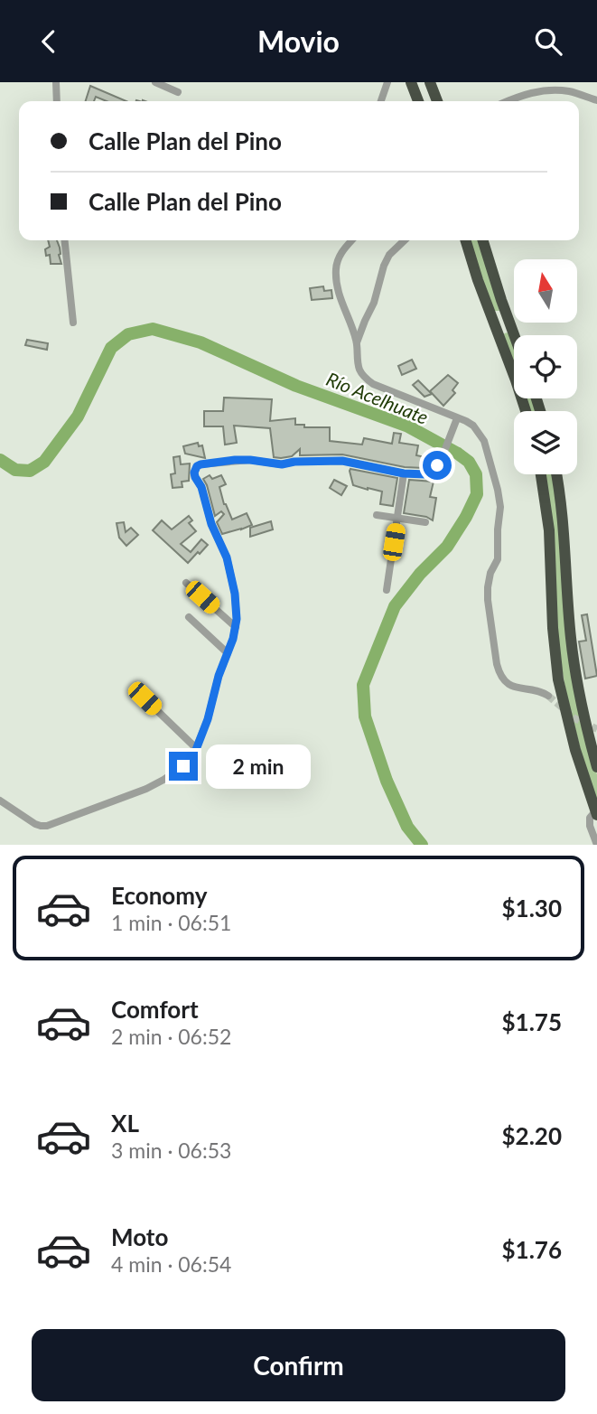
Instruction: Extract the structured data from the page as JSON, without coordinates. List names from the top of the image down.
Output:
{
  "water": ["Río Acelhuate"],
  "north": "top",
  "page": {
    "header": "Movio",
    "banner": ["Calle Plan del Pino", "Calle Plan del Pino"],
    "bubble": "2 min",
    "list": [
      {
        "name": "Economy",
        "note": "1 min · 06:51",
        "value": "$1.30"
      },
      {
        "name": "Comfort",
        "note": "2 min · 06:52",
        "value": "$1.75"
      },
      {
        "name": "XL",
        "note": "3 min · 06:53",
        "value": "$2.20"
      },
      {
        "name": "Moto",
        "note": "4 min · 06:54",
        "value": "$1.76"
      }
    ],
    "buttons": "Confirm"
  }
}
